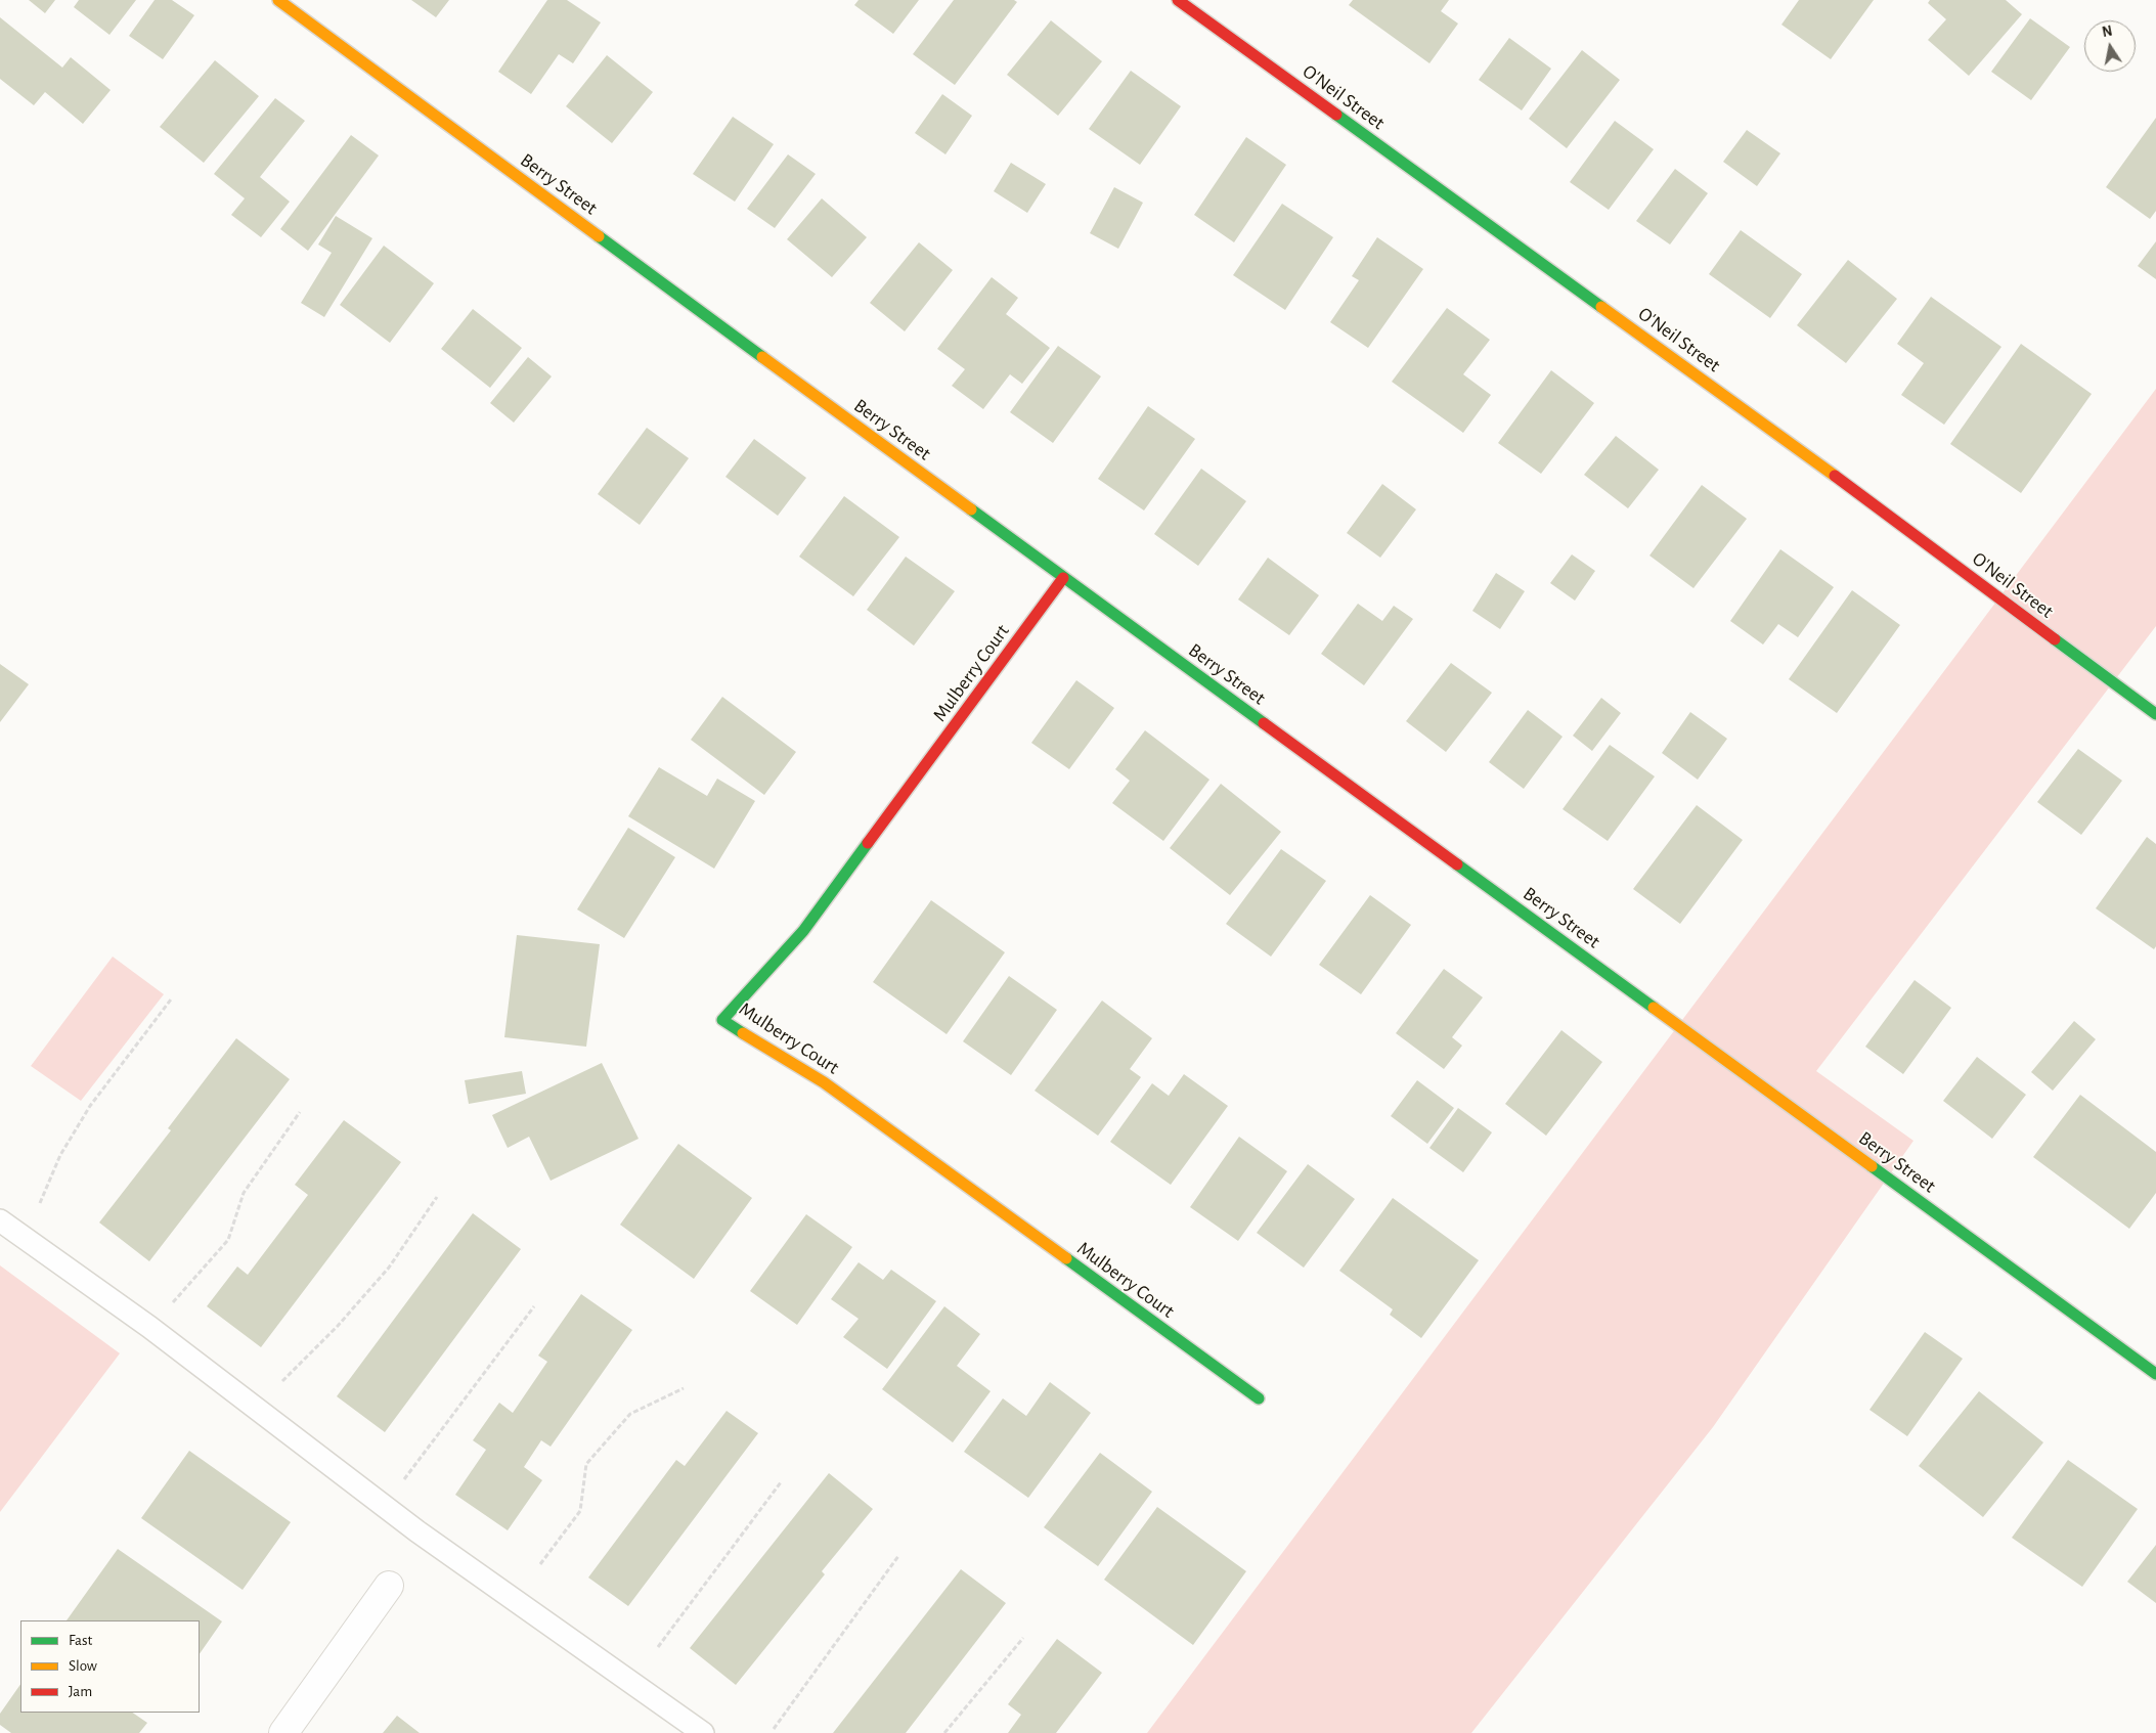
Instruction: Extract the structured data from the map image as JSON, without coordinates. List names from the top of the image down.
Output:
{
  "streets": {
    "street": ["O'Neil Street", "Berry Street", "Mulberry Court"]
  },
  "crossings": [
    ["Berry Street", "Mulberry Court"]
  ],
  "legend": ["Fast", "Slow", "Jam"],
  "north": "top"
}
